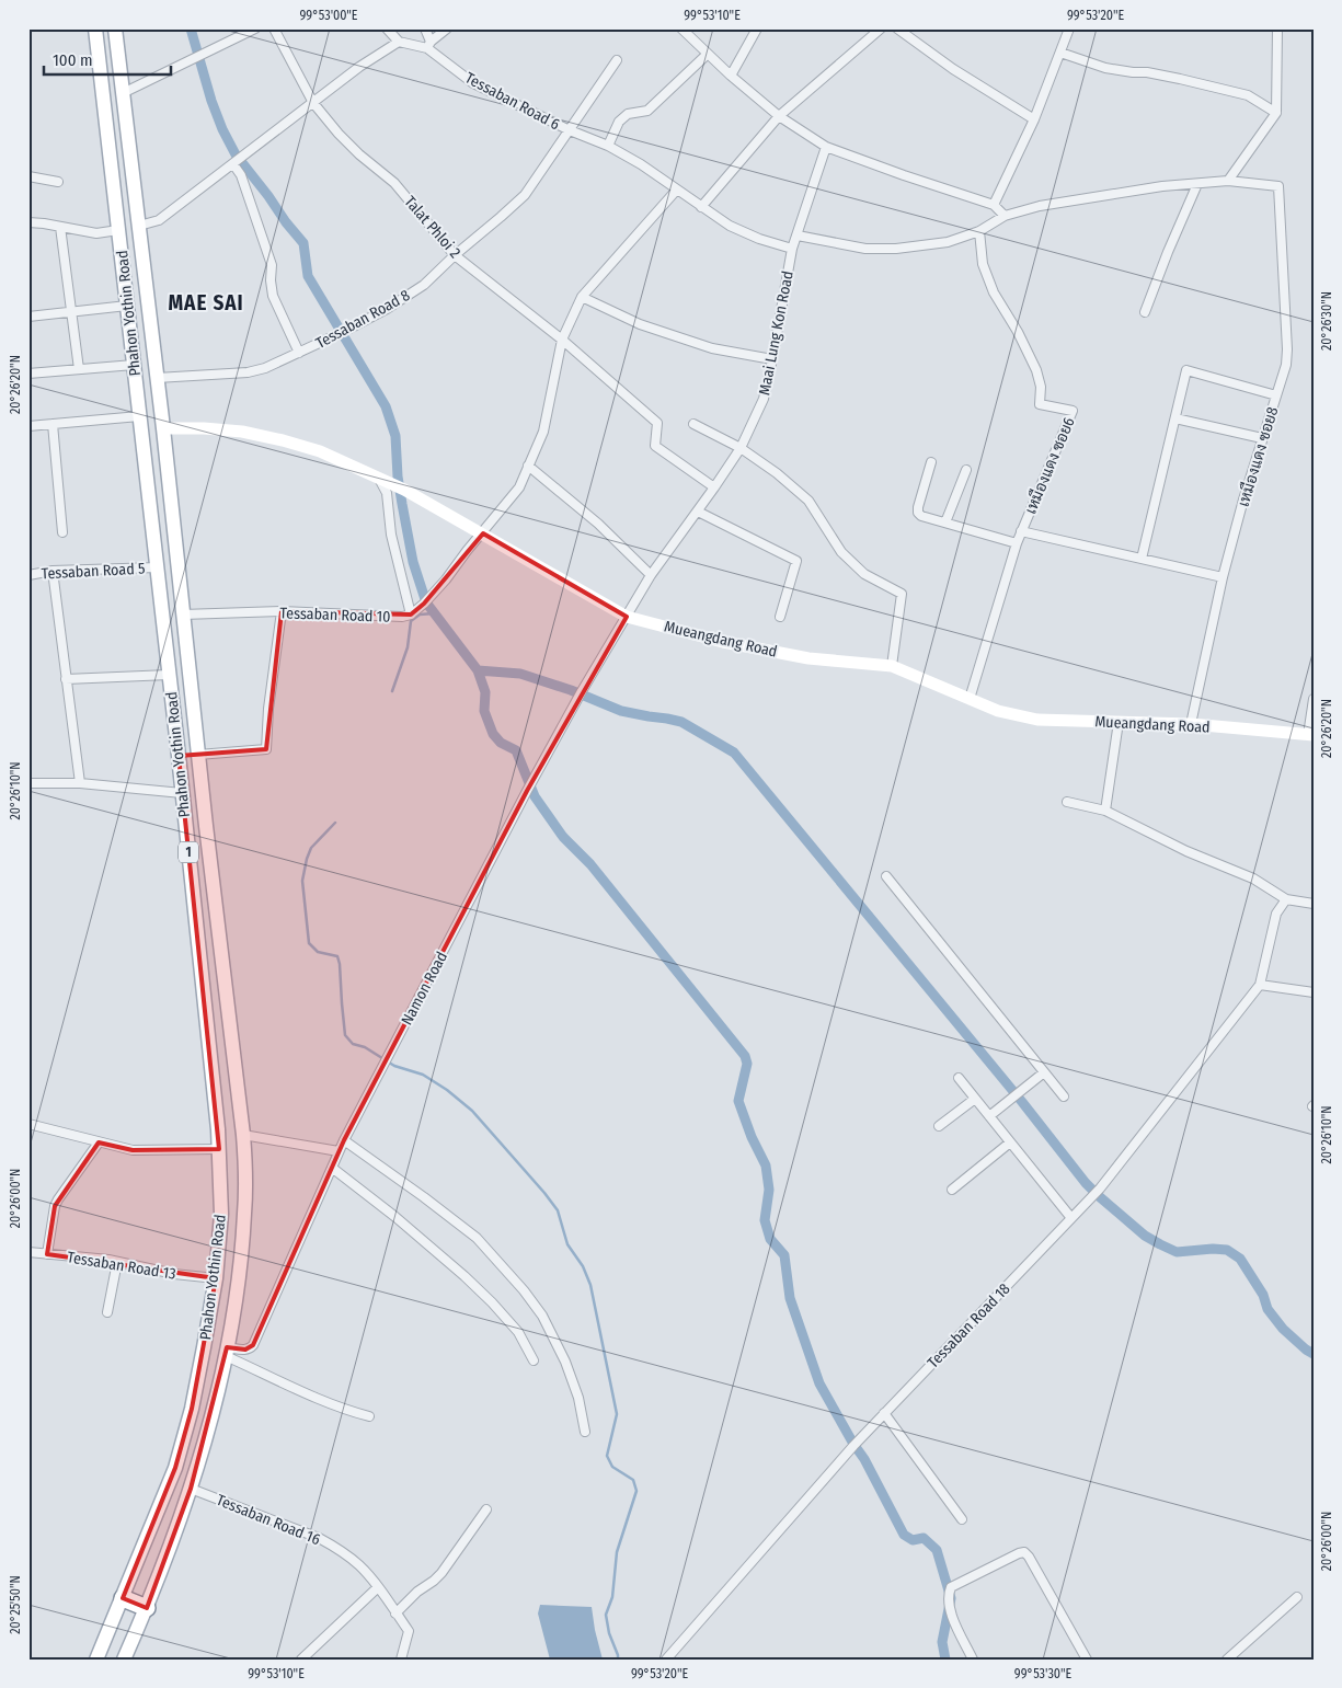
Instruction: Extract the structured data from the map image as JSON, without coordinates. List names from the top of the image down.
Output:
{
  "streets": {
    "main road": ["Phahon Yothin Road", "1"],
    "street": [
      "Tessaban Road 6",
      "Talat Phloi 2",
      "Tessaban Road 8",
      "Maai Lung Kon Road",
      "เหมืองแดง ซอย8",
      "เหมืองแดง ซอย6",
      "Tessaban Road 5",
      "Tessaban Road 10",
      "Mueangdang Road",
      "Namon Road",
      "Tessaban Road 13",
      "Tessaban Road 18",
      "Tessaban Road 16"
    ]
  },
  "crossings": [
    ["Tessaban Road 6", "Tessaban Road 8"],
    ["Tessaban Road 6", "Maai Lung Kon Road"],
    ["Talat Phloi 2", "Tessaban Road 8"],
    ["Talat Phloi 2", "Maai Lung Kon Road"],
    ["Phahon Yothin Road", "Tessaban Road 8"],
    ["Phahon Yothin Road", "Tessaban Road 5"],
    ["Phahon Yothin Road", "Tessaban Road 10"],
    ["Phahon Yothin Road", "Mueangdang Road"],
    ["Phahon Yothin Road", "Namon Road"],
    ["Phahon Yothin Road", "Tessaban Road 13"],
    ["Phahon Yothin Road", "Tessaban Road 16"],
    ["Maai Lung Kon Road", "Mueangdang Road"],
    ["Maai Lung Kon Road", "Namon Road"],
    ["เหมืองแดง ซอย8", "Mueangdang Road"],
    ["เหมืองแดง ซอย6", "Mueangdang Road"],
    ["Mueangdang Road", "Namon Road"]
  ],
  "districts": ["MAE SAI"],
  "scale_bar": "100 m",
  "coordinates": [
    "99°53'00\"E",
    "99°53'10\"E",
    "99°53'20\"E",
    "20°26'30\"N",
    "20°26'20\"N",
    "20°26'10\"N",
    "20°26'00\"N",
    "20°25'50\"N",
    "99°53'30\"E"
  ]
}
